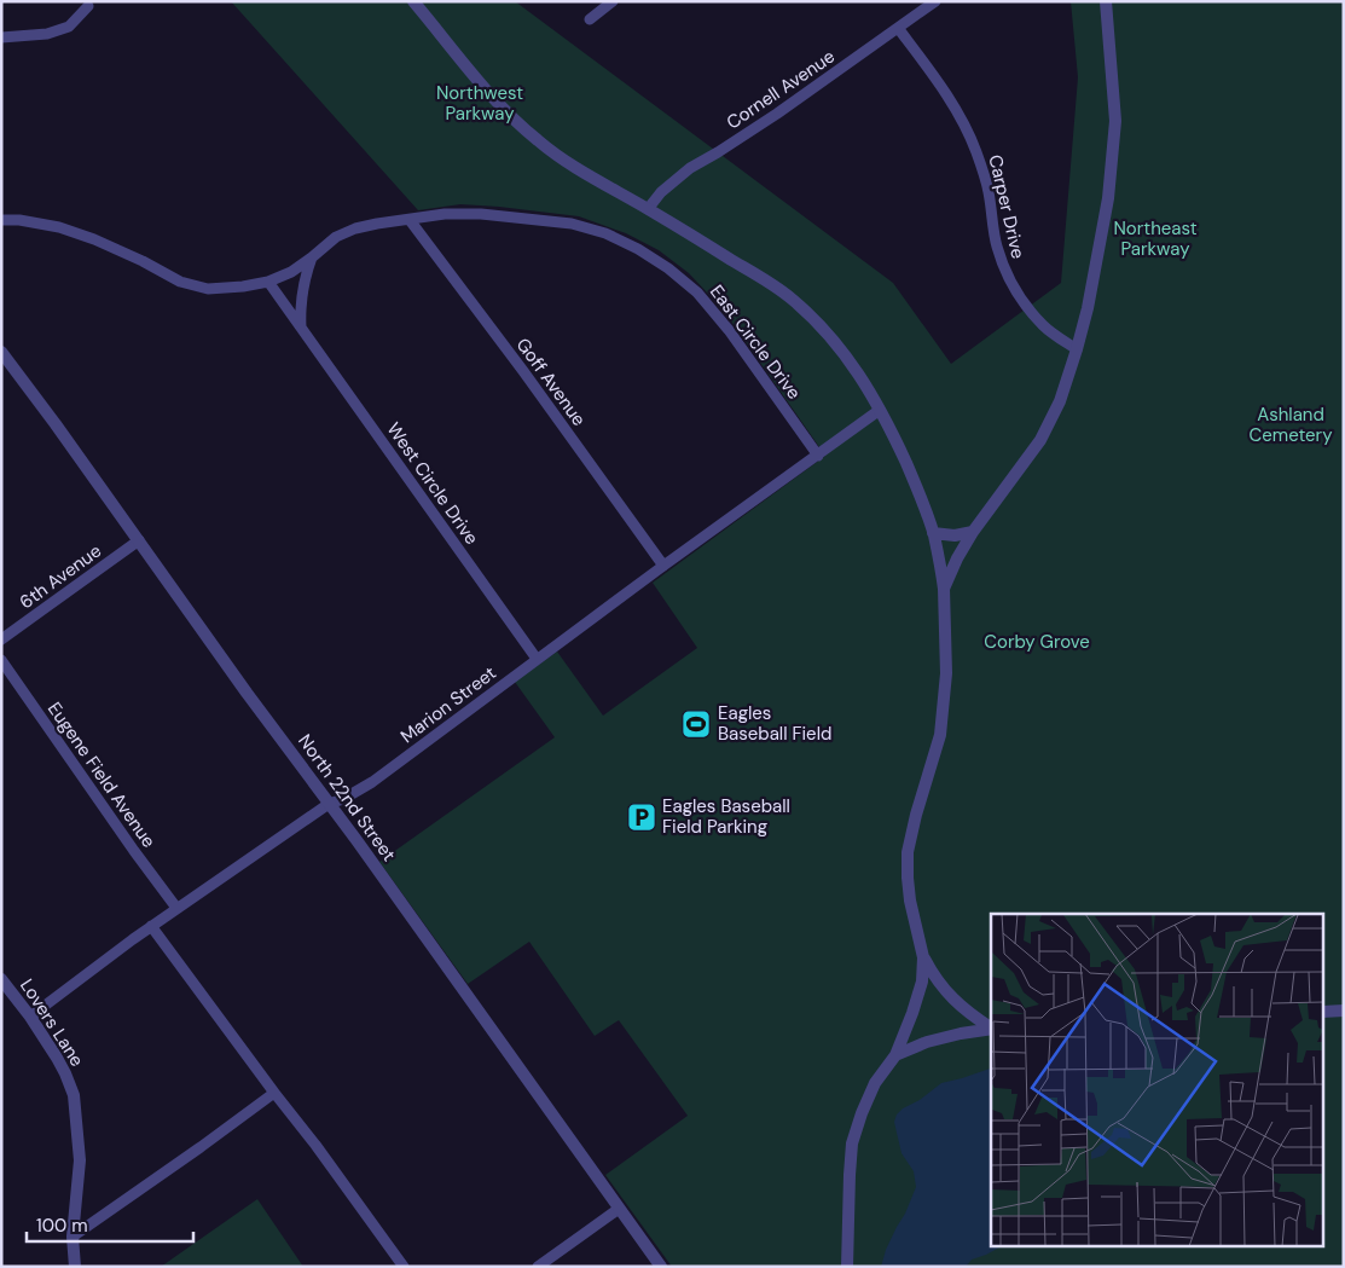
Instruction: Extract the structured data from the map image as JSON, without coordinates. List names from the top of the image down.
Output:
{
  "streets": {
    "street": [
      "Cornell Avenue",
      "Carper Drive",
      "East Circle Drive",
      "Goff Avenue",
      "West Circle Drive",
      "6th Avenue",
      "Marion Street",
      "Eugene Field Avenue",
      "North 22nd Street",
      "Lovers Lane"
    ]
  },
  "crossings": [
    ["Cornell Avenue", "Carper Drive"],
    ["East Circle Drive", "Goff Avenue"],
    ["East Circle Drive", "West Circle Drive"],
    ["East Circle Drive", "Marion Street"],
    ["Goff Avenue", "Marion Street"],
    ["West Circle Drive", "Marion Street"],
    ["6th Avenue", "North 22nd Street"],
    ["Marion Street", "Eugene Field Avenue"],
    ["Marion Street", "North 22nd Street"],
    ["Marion Street", "Lovers Lane"]
  ],
  "parks": [
    "Northwest Parkway",
    "Northeast Parkway",
    "Ashland Cemetery",
    "Corby Grove"
  ],
  "places": {
    "sports": ["Eagles Baseball Field"],
    "parking": ["Eagles Baseball Field Parking"]
  },
  "scale_bar": "100 m"
}
